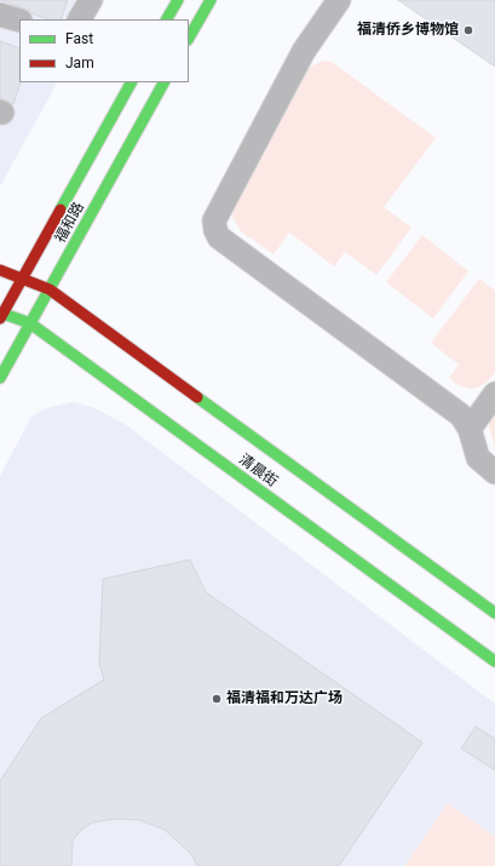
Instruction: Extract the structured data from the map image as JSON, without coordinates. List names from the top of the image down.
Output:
{
  "streets": {
    "street": ["福和路", "清晨街"]
  },
  "crossings": [
    ["福和路", "清晨街"]
  ],
  "places": ["福清侨乡博物馆", "福清福和万达广场"],
  "legend": ["Fast", "Jam"]
}
